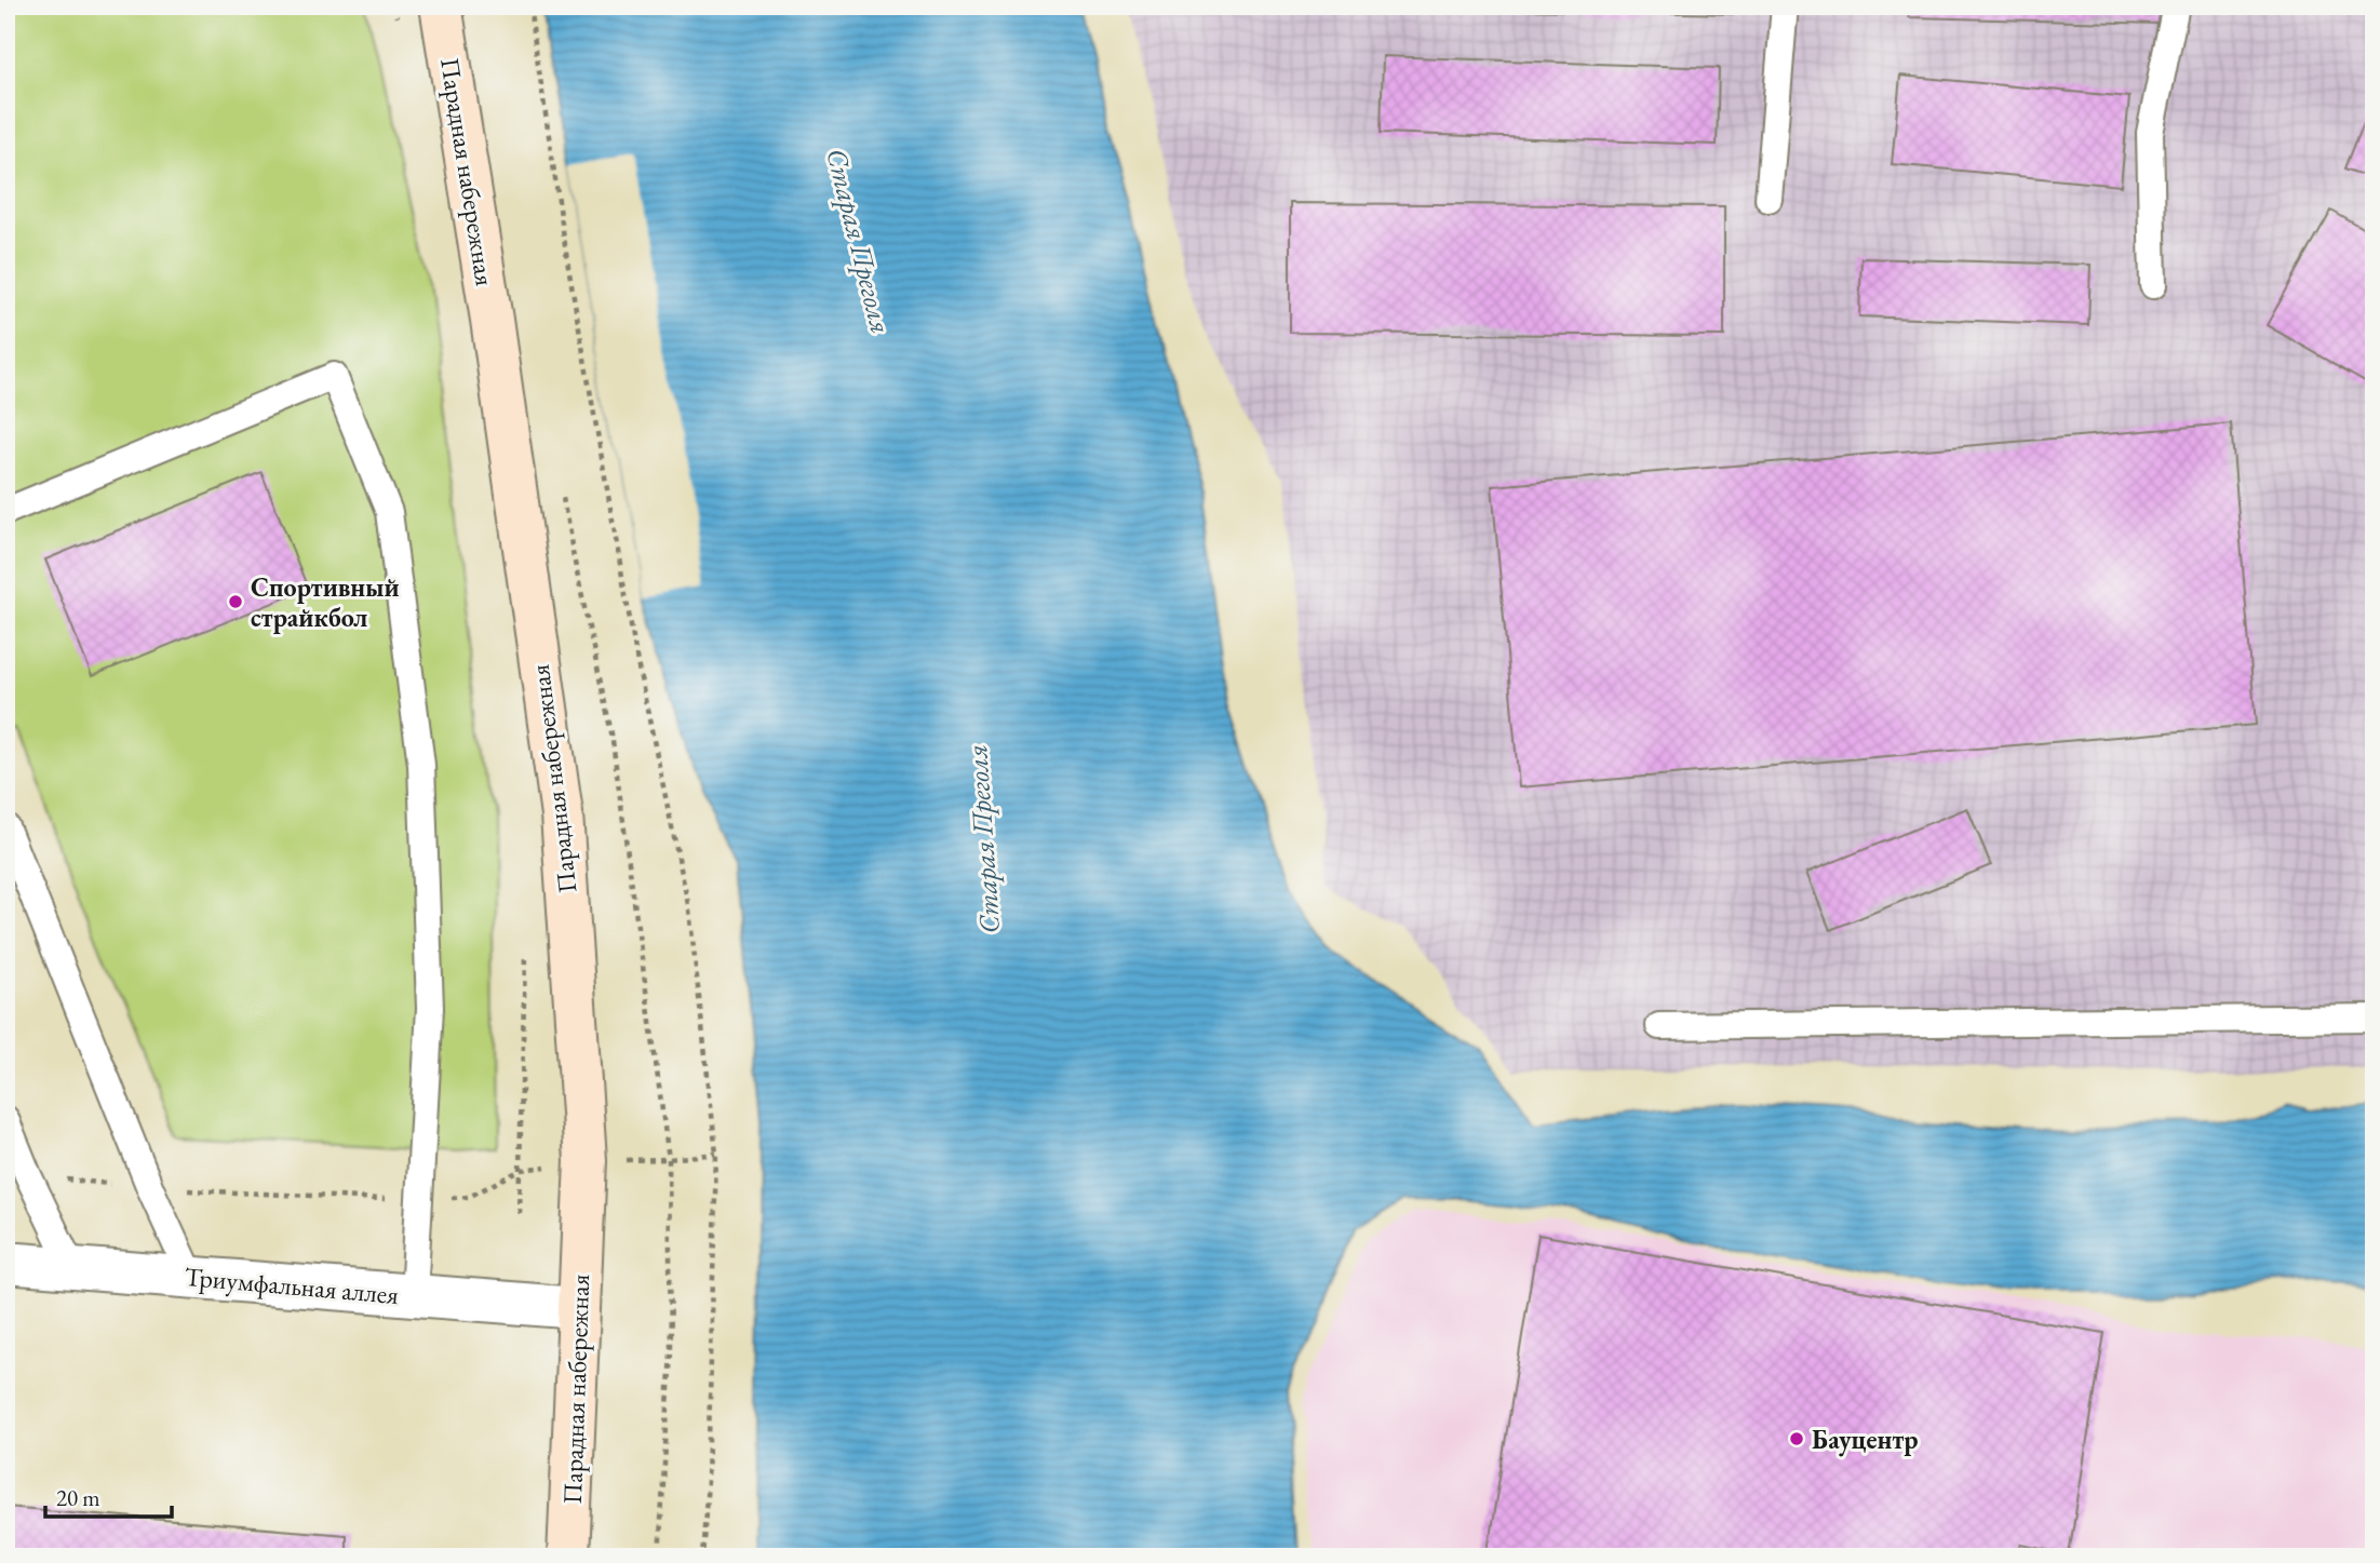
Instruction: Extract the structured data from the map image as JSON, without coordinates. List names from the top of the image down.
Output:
{
  "streets": {
    "main road": ["Парадная набережная"],
    "street": ["Триумфальная аллея"]
  },
  "crossings": [
    ["Парадная набережная", "Триумфальная аллея"]
  ],
  "water": ["Старая Преголя"],
  "places": ["Спортивный страйкбол", "Бауцентр"],
  "scale_bar": "20 m"
}
